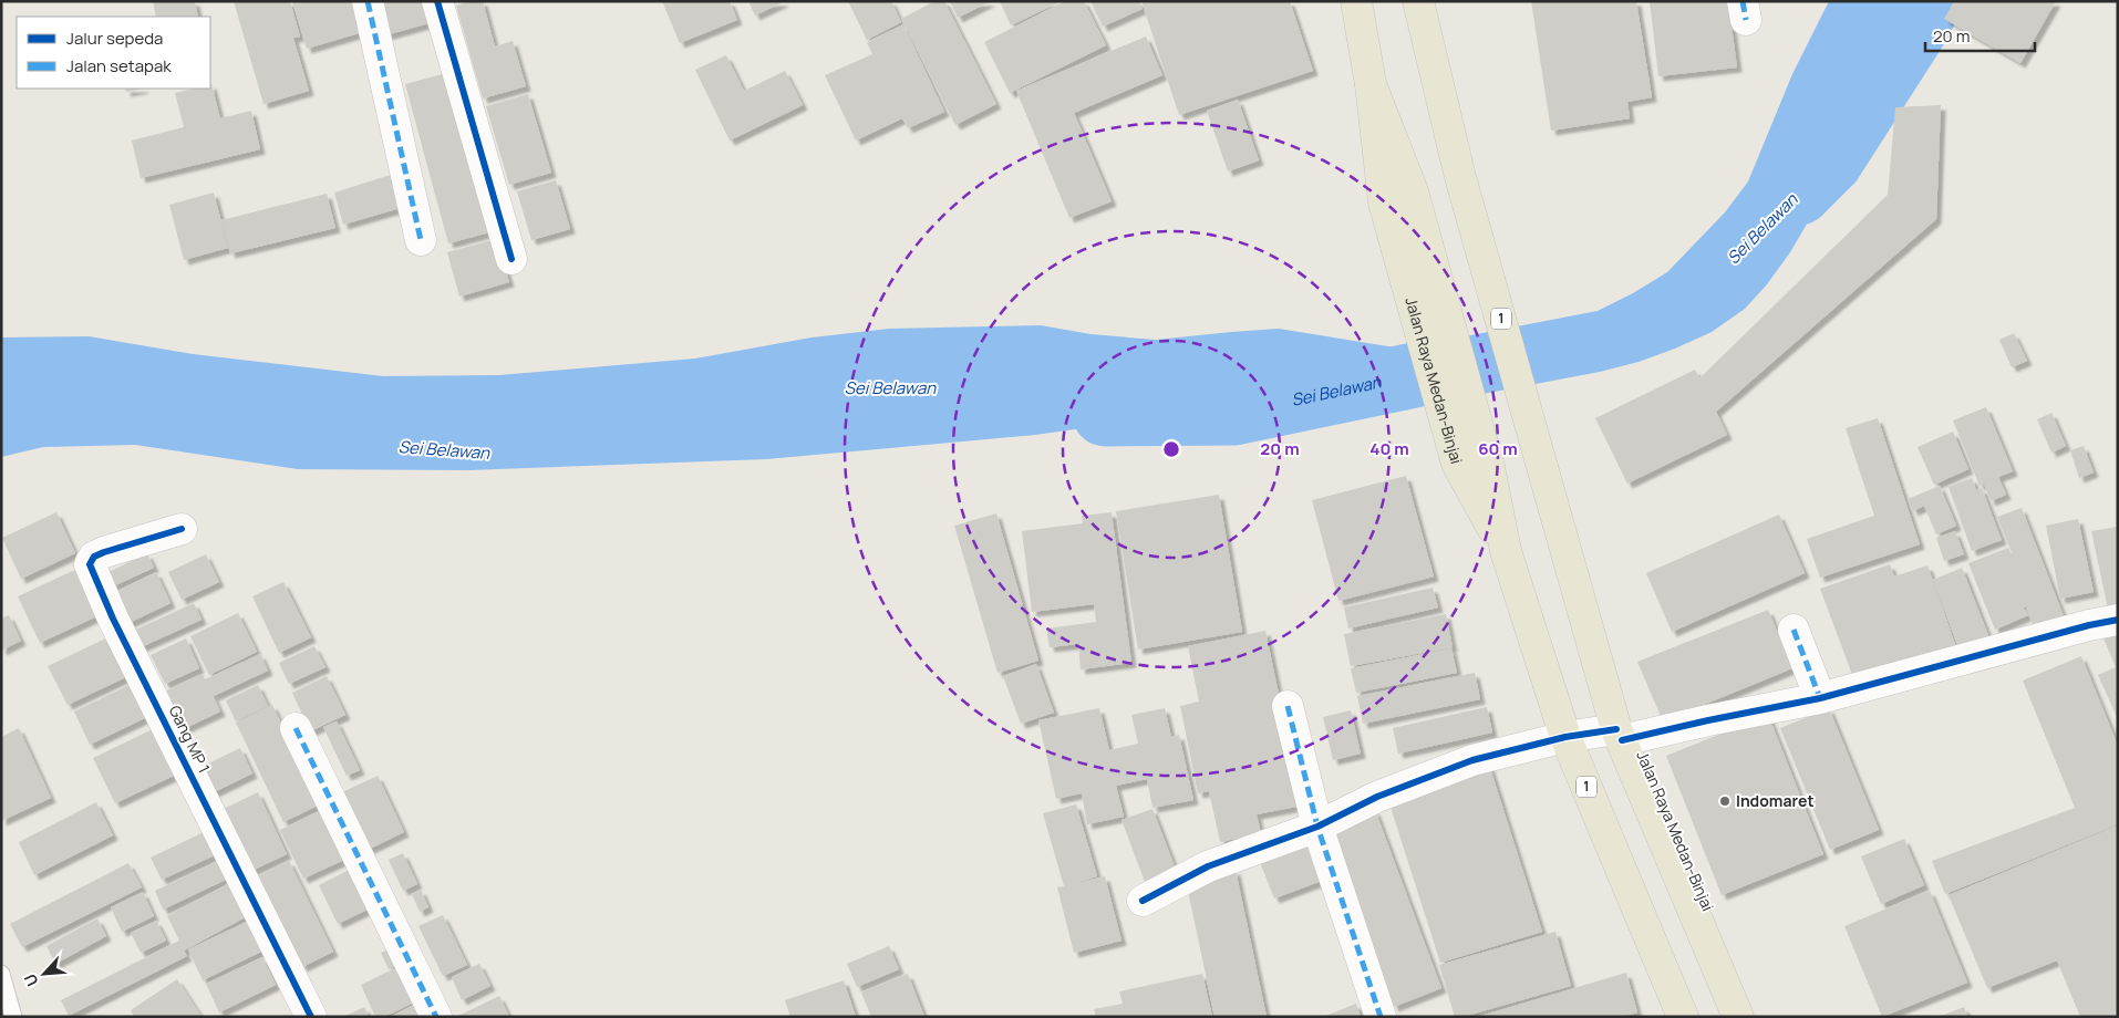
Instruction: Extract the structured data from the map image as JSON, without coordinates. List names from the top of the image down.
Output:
{
  "streets": {
    "highway": ["1", "Jalan Raya Medan-Binjai"],
    "street": ["Gang MP 1"]
  },
  "crossings": [
    ["1", "Jalan Raya Medan-Binjai"]
  ],
  "water": ["Sei Belawan"],
  "places": ["Indomaret"],
  "legend": ["Jalur sepeda", "Jalan setapak"],
  "scale_bar": "20 m",
  "north": "bottom left",
  "rings": ["20 m", "40 m", "60 m"]
}
